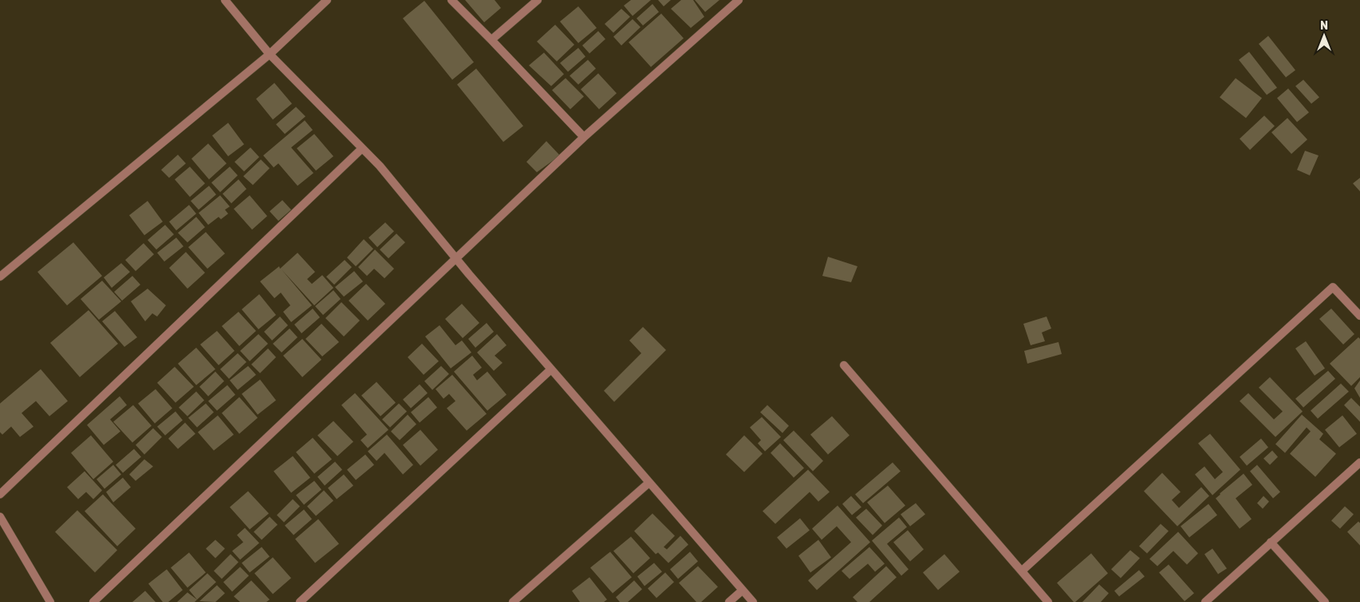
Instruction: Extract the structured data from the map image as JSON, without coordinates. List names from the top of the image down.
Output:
{
  "north": "top"
}
